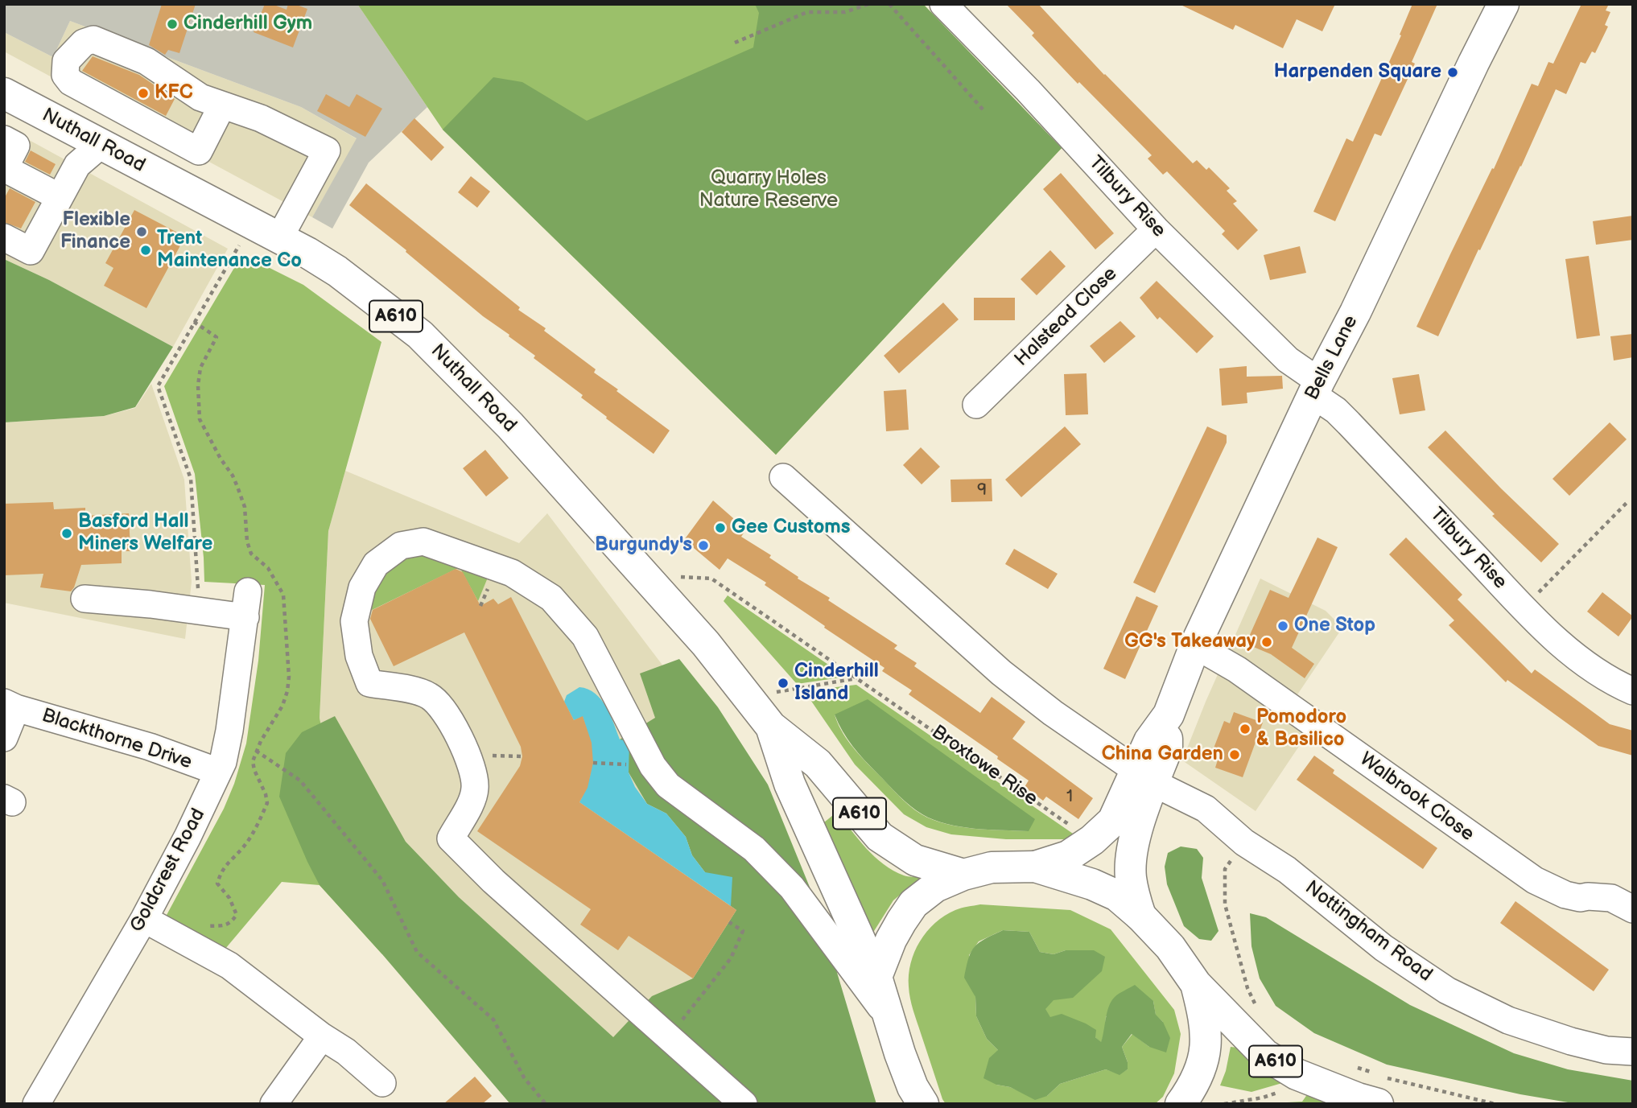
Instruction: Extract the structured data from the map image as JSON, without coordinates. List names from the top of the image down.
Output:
{
  "streets": {
    "main road": ["Nuthall Road", "A610", "Bells Lane"],
    "street": [
      "Tilbury Rise",
      "Halstead Close",
      "Blackthorne Drive",
      "Walbrook Close",
      "Goldcrest Road",
      "Nottingham Road"
    ],
    "path": ["Broxtowe Rise"]
  },
  "crossings": [
    ["Nuthall Road", "A610"],
    ["Tilbury Rise", "Halstead Close"],
    ["Tilbury Rise", "Bells Lane"],
    ["A610", "Bells Lane"],
    ["Bells Lane", "Broxtowe Rise"],
    ["Bells Lane", "Walbrook Close"],
    ["Bells Lane", "Nottingham Road"],
    ["Blackthorne Drive", "Goldcrest Road"]
  ],
  "parks": ["Quarry Holes Nature Reserve"],
  "places": [
    "Cinderhill Gym",
    "Harpenden Square",
    "KFC",
    "Flexible Finance",
    "Trent Maintenance Co",
    "Gee Customs",
    "Basford Hall Miners Welfare",
    "Burgundy's",
    "One Stop",
    "GG's Takeaway",
    "Cinderhill Island",
    "Pomodoro & Basilico",
    "China Garden"
  ],
  "house_numbers": ["9", "1"]
}
